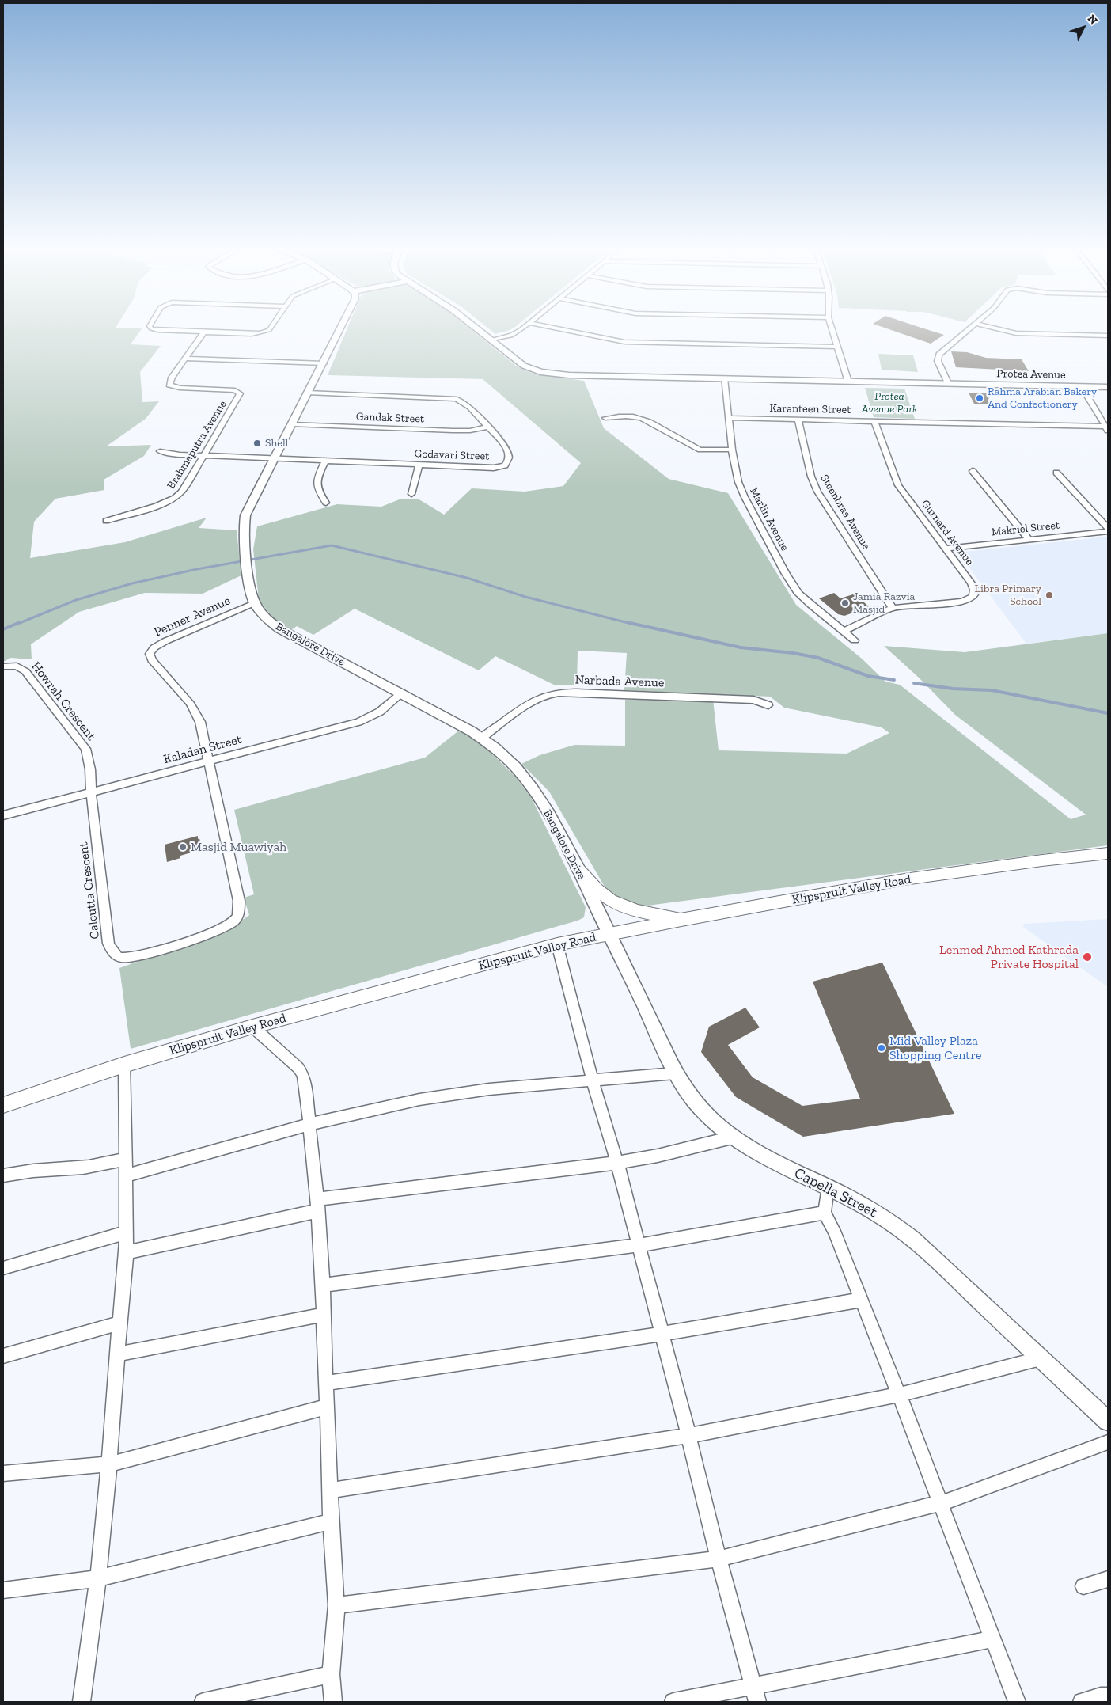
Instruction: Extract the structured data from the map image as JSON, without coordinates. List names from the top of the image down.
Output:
{
  "streets": {
    "main road": ["Klipspruit Valley Road"],
    "street": [
      "Protea Avenue",
      "Karanteen Street",
      "Gandak Street",
      "Brahmaputra Avenue",
      "Godavari Street",
      "Steenbras Avenue",
      "Marlin Avenue",
      "Makriel Street",
      "Gurnard Avenue",
      "Penner Avenue",
      "Bangalore Drive",
      "Narbada Avenue",
      "Howrah Crescent",
      "Kaladan Street",
      "Calcutta Crescent",
      "Capella Street"
    ]
  },
  "crossings": [
    ["Protea Avenue", "Marlin Avenue"],
    ["Karanteen Street", "Steenbras Avenue"],
    ["Karanteen Street", "Marlin Avenue"],
    ["Karanteen Street", "Gurnard Avenue"],
    ["Gandak Street", "Godavari Street"],
    ["Brahmaputra Avenue", "Godavari Street"],
    ["Steenbras Avenue", "Gurnard Avenue"],
    ["Marlin Avenue", "Gurnard Avenue"],
    ["Makriel Street", "Gurnard Avenue"],
    ["Penner Avenue", "Bangalore Drive"],
    ["Penner Avenue", "Kaladan Street"],
    ["Penner Avenue", "Calcutta Crescent"],
    ["Bangalore Drive", "Narbada Avenue"],
    ["Bangalore Drive", "Kaladan Street"],
    ["Bangalore Drive", "Klipspruit Valley Road"],
    ["Bangalore Drive", "Capella Street"],
    ["Howrah Crescent", "Kaladan Street"],
    ["Howrah Crescent", "Calcutta Crescent"],
    ["Kaladan Street", "Calcutta Crescent"],
    ["Klipspruit Valley Road", "Capella Street"]
  ],
  "parks": ["Protea Avenue Park"],
  "places": [
    "Rahma Arabian Bakery And Confectionery",
    "Shell",
    "Libra Primary School",
    "Jamia Razvia Masjid",
    "Masjid Muawiyah",
    "Lenmed Ahmed Kathrada Private Hospital",
    "Mid Valley Plaza Shopping Centre"
  ],
  "north": "top right"
}
